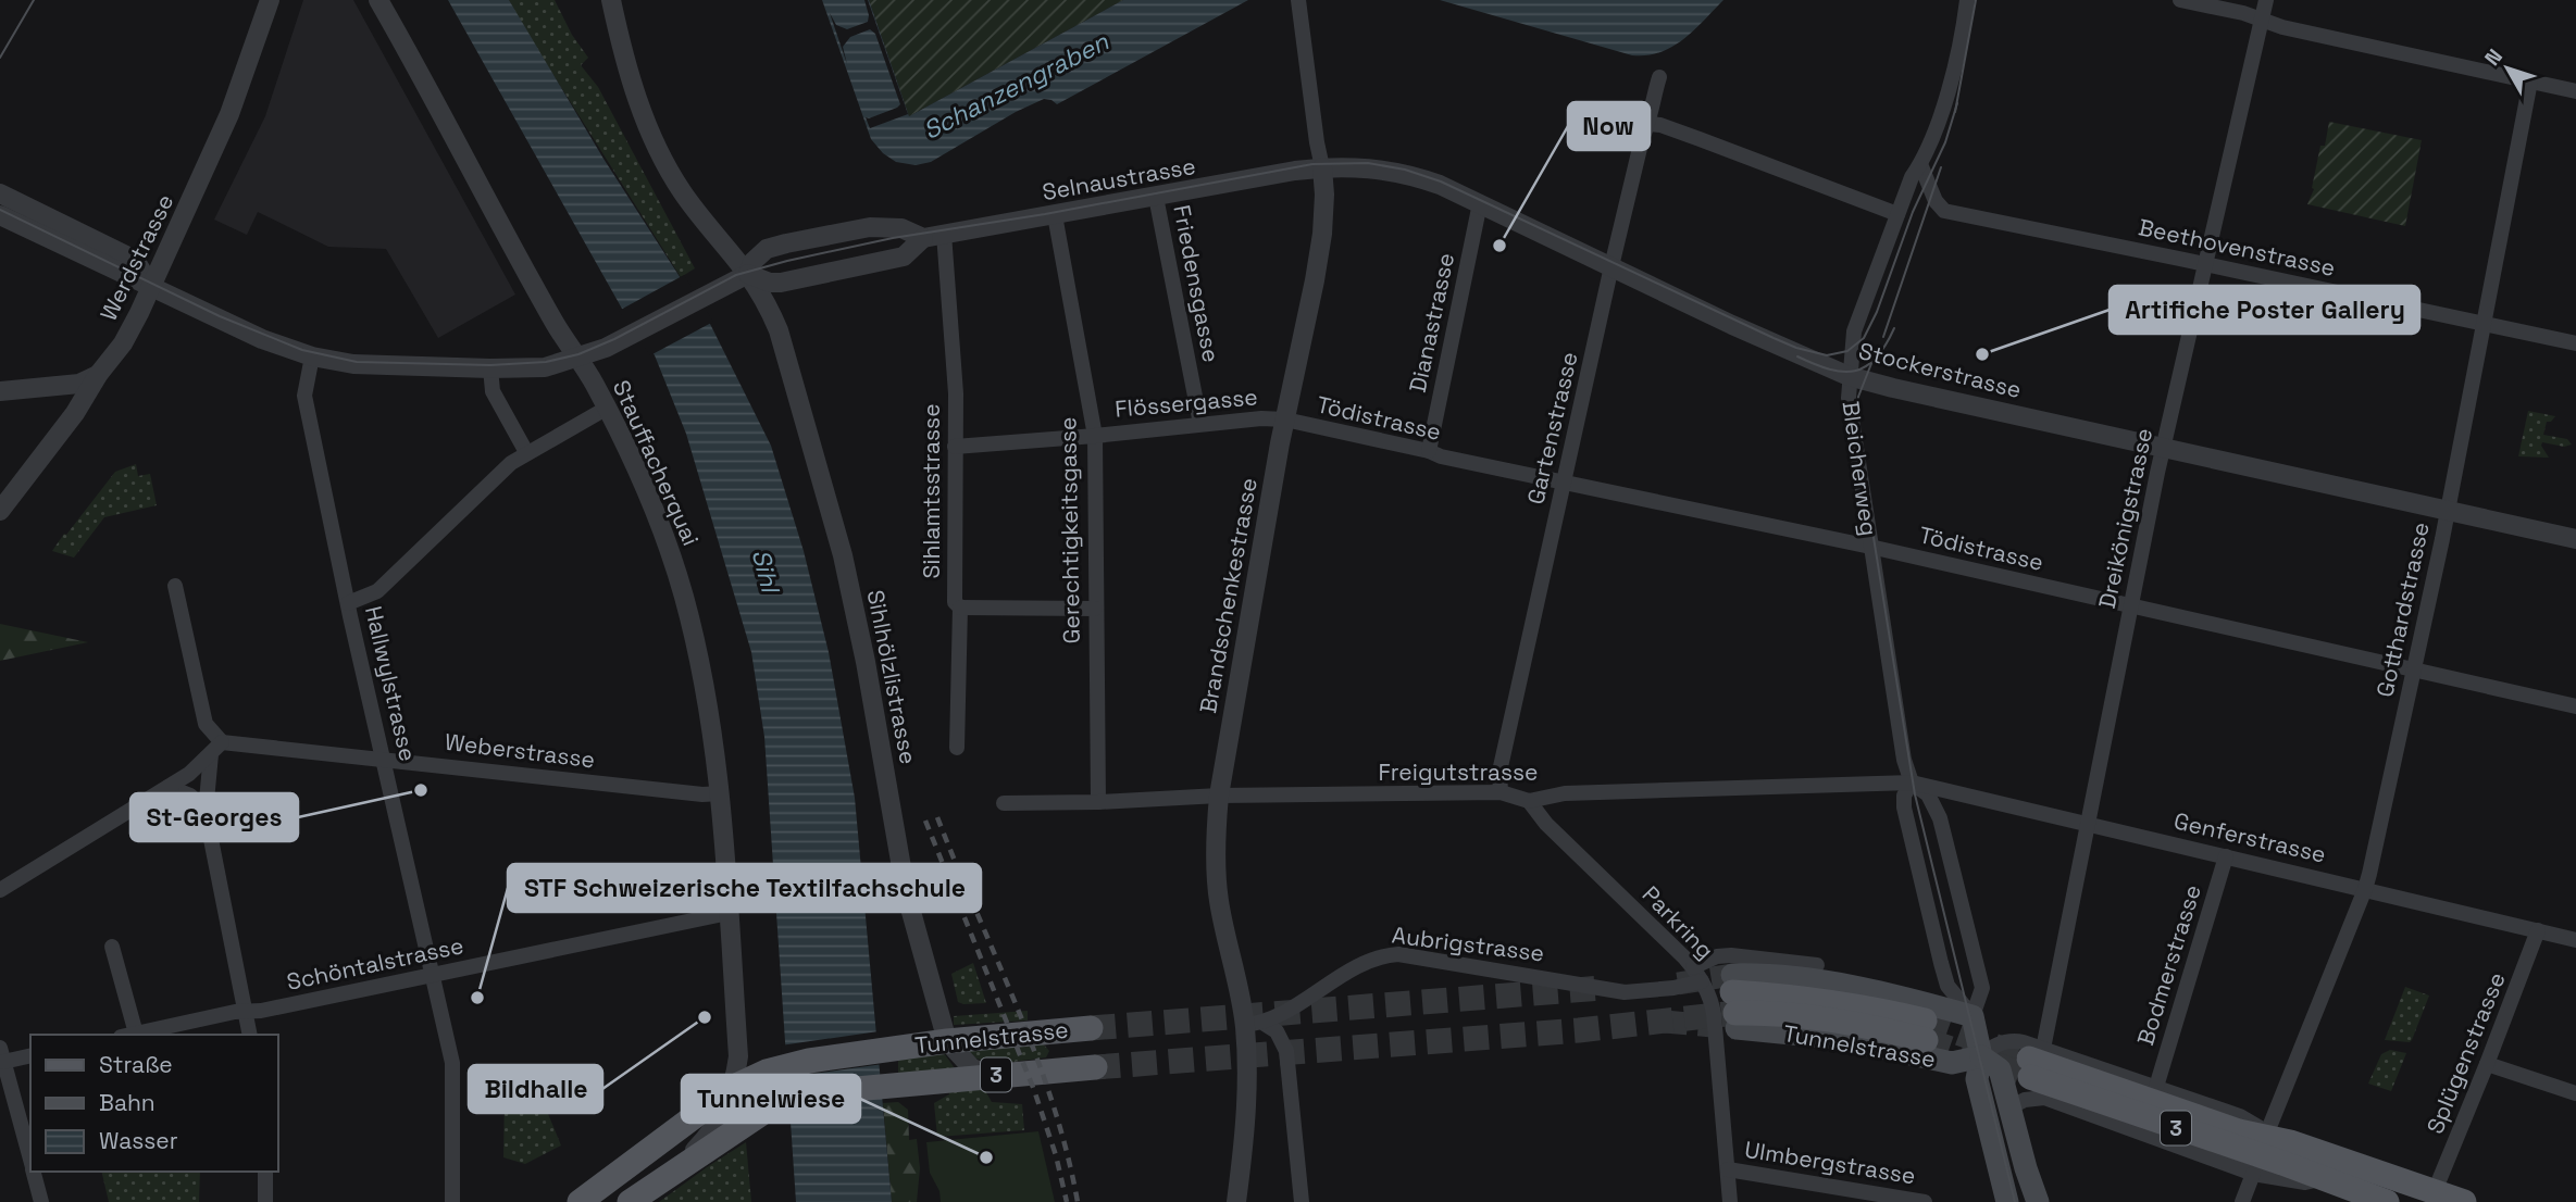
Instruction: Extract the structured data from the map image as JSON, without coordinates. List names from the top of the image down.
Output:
{
  "streets": {
    "main road": ["Bleicherweg", "Tunnelstrasse", "3"],
    "street": [
      "Selnaustrasse",
      "Beethovenstrasse",
      "Werdstrasse",
      "Friedensgasse",
      "Dianastrasse",
      "Stockerstrasse",
      "Flössergasse",
      "Tödistrasse",
      "Gartenstrasse",
      "Stauffacherquai",
      "Sihlamtsstrasse",
      "Dreikönigstrasse",
      "Gerechtigkeitsgasse",
      "Brandschenkestrasse",
      "Gotthardstrasse",
      "Sihlhölzlistrasse",
      "Hallwylstrasse",
      "Weberstrasse",
      "Freigutstrasse",
      "Genferstrasse",
      "Parkring",
      "Aubrigstrasse",
      "Schöntalstrasse",
      "Bodmerstrasse",
      "Splügenstrasse",
      "Ulmbergstrasse"
    ]
  },
  "crossings": [
    ["Selnaustrasse", "Friedensgasse"],
    ["Selnaustrasse", "Stockerstrasse"],
    ["Selnaustrasse", "Sihlamtsstrasse"],
    ["Selnaustrasse", "Gerechtigkeitsgasse"],
    ["Selnaustrasse", "Brandschenkestrasse"],
    ["Selnaustrasse", "Sihlhölzlistrasse"],
    ["Beethovenstrasse", "Bleicherweg"],
    ["Beethovenstrasse", "Dreikönigstrasse"],
    ["Beethovenstrasse", "Gotthardstrasse"],
    ["Friedensgasse", "Flössergasse"],
    ["Dianastrasse", "Stockerstrasse"],
    ["Dianastrasse", "Tödistrasse"],
    ["Stockerstrasse", "Gartenstrasse"],
    ["Stockerstrasse", "Bleicherweg"],
    ["Stockerstrasse", "Dreikönigstrasse"],
    ["Stockerstrasse", "Brandschenkestrasse"],
    ["Stockerstrasse", "Gotthardstrasse"],
    ["Flössergasse", "Tödistrasse"],
    ["Flössergasse", "Sihlamtsstrasse"],
    ["Flössergasse", "Gerechtigkeitsgasse"],
    ["Flössergasse", "Brandschenkestrasse"],
    ["Tödistrasse", "Gartenstrasse"],
    ["Tödistrasse", "Bleicherweg"],
    ["Tödistrasse", "Dreikönigstrasse"],
    ["Tödistrasse", "Brandschenkestrasse"],
    ["Tödistrasse", "Gotthardstrasse"],
    ["Gartenstrasse", "Freigutstrasse"],
    ["Stauffacherquai", "Weberstrasse"],
    ["Stauffacherquai", "Schöntalstrasse"],
    ["Stauffacherquai", "Tunnelstrasse"],
    ["Stauffacherquai", "3"],
    ["Bleicherweg", "Freigutstrasse"],
    ["Bleicherweg", "Genferstrasse"],
    ["Bleicherweg", "Tunnelstrasse"],
    ["Dreikönigstrasse", "Genferstrasse"],
    ["Dreikönigstrasse", "3"],
    ["Gerechtigkeitsgasse", "Freigutstrasse"],
    ["Brandschenkestrasse", "Freigutstrasse"],
    ["Brandschenkestrasse", "Aubrigstrasse"],
    ["Gotthardstrasse", "Genferstrasse"],
    ["Gotthardstrasse", "3"],
    ["Sihlhölzlistrasse", "Tunnelstrasse"],
    ["Hallwylstrasse", "Weberstrasse"],
    ["Hallwylstrasse", "Schöntalstrasse"],
    ["Freigutstrasse", "Genferstrasse"],
    ["Freigutstrasse", "Parkring"],
    ["Genferstrasse", "Bodmerstrasse"],
    ["Genferstrasse", "Splügenstrasse"],
    ["Parkring", "Aubrigstrasse"],
    ["Parkring", "Ulmbergstrasse"],
    ["Tunnelstrasse", "3"],
    ["Splügenstrasse", "3"]
  ],
  "water": ["Schanzengraben", "Sihl"],
  "places": [
    "Now",
    "Artifiche Poster Gallery",
    "St-Georges",
    "STF Schweizerische Textilfachschule",
    "Bildhalle",
    "Tunnelwiese"
  ],
  "legend": ["Straße", "Bahn", "Wasser"],
  "north": "top left"
}
